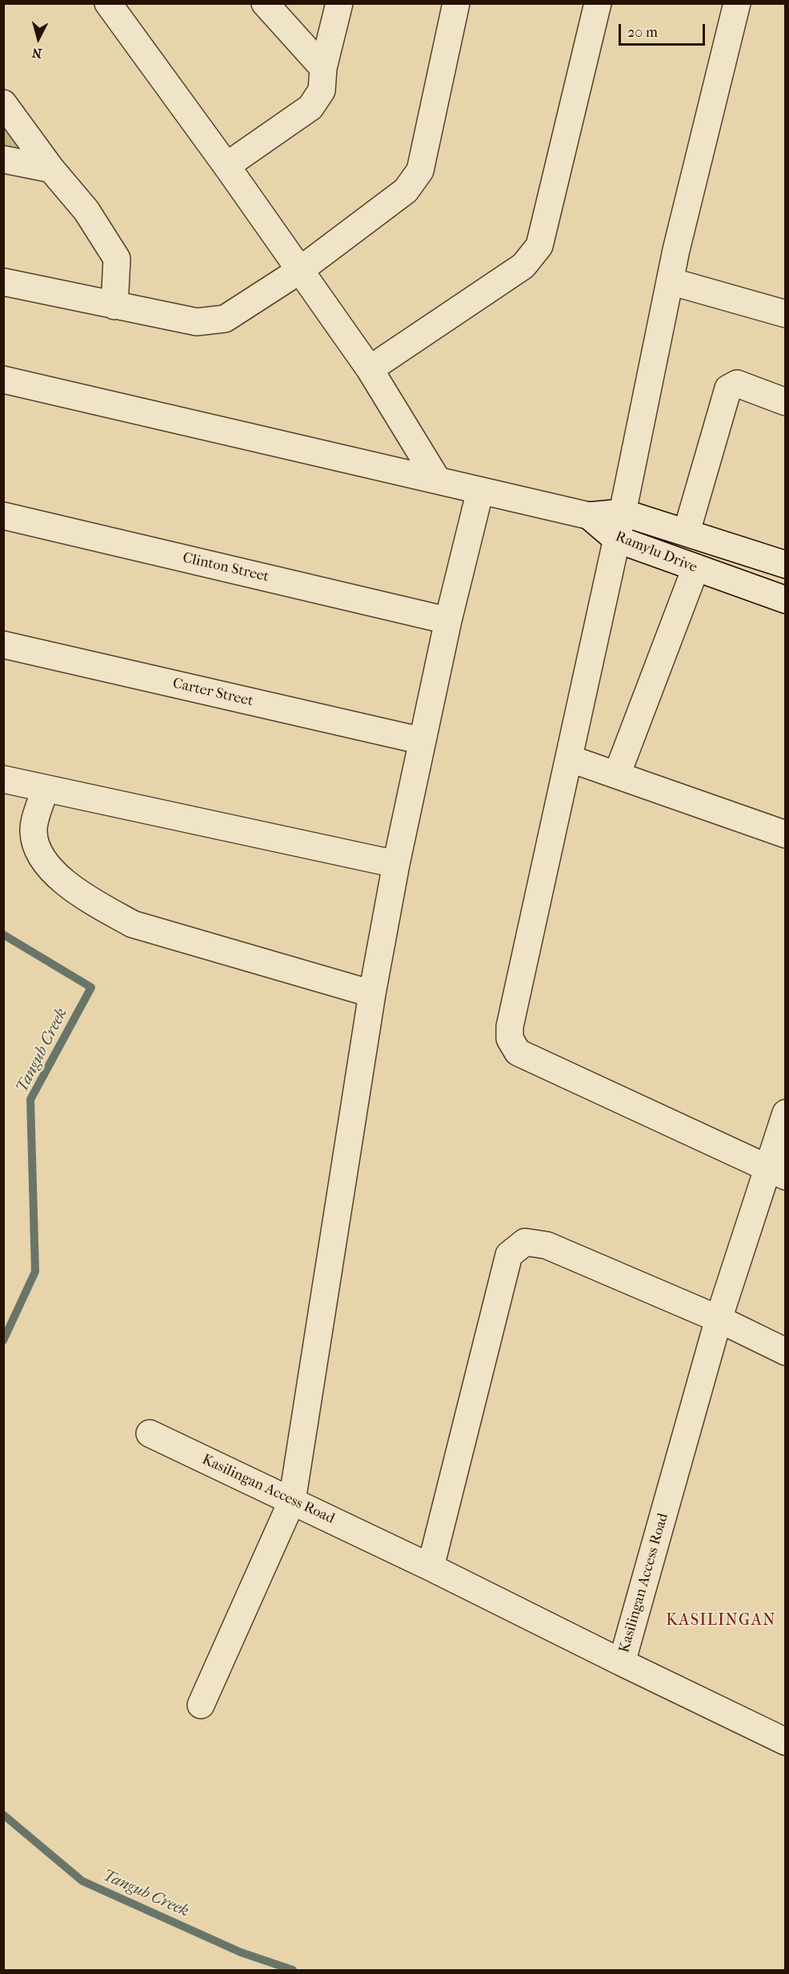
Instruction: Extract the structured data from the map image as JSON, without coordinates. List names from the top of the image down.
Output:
{
  "streets": {
    "street": [
      "Ramylu Drive",
      "Clinton Street",
      "Carter Street",
      "Kasilingan Access Road"
    ]
  },
  "districts": ["KASILINGAN"],
  "water": ["Tangub Creek"],
  "scale_bar": "20 m",
  "north": "bottom"
}
